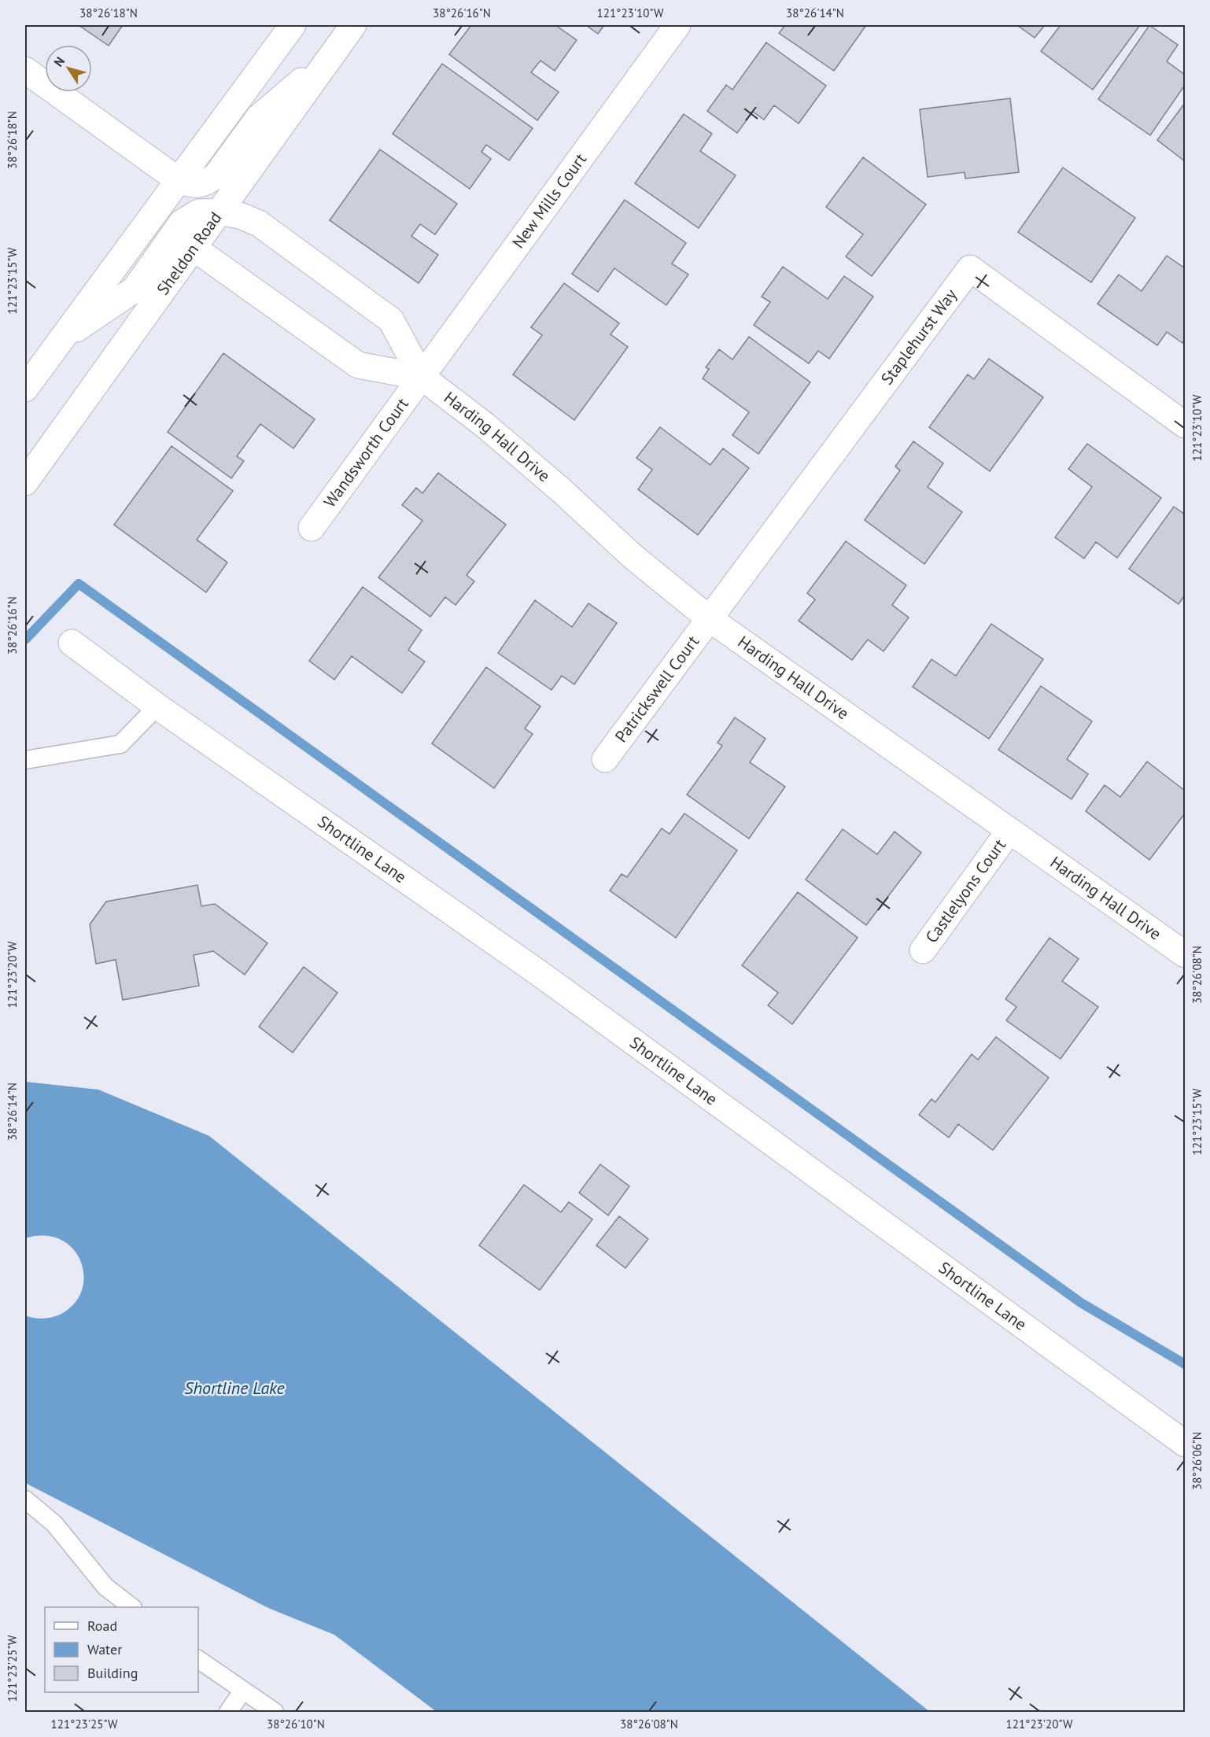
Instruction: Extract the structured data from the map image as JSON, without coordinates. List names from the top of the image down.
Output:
{
  "streets": {
    "street": [
      "New Mills Court",
      "Sheldon Road",
      "Staplehurst Way",
      "Harding Hall Drive",
      "Wandsworth Court",
      "Patrickswell Court",
      "Shortline Lane",
      "Castlelyons Court"
    ]
  },
  "crossings": [
    ["New Mills Court", "Harding Hall Drive"],
    ["New Mills Court", "Wandsworth Court"],
    ["Sheldon Road", "Harding Hall Drive"],
    ["Staplehurst Way", "Harding Hall Drive"],
    ["Staplehurst Way", "Patrickswell Court"],
    ["Harding Hall Drive", "Wandsworth Court"],
    ["Harding Hall Drive", "Patrickswell Court"],
    ["Harding Hall Drive", "Castlelyons Court"]
  ],
  "water": ["Shortline Lake"],
  "legend": ["Road", "Water", "Building"],
  "north": "top left",
  "coordinates": [
    "38°26'18\"N",
    "38°26'16\"N",
    "121°23'10\"W",
    "38°26'14\"N",
    "121°23'15\"W",
    "121°23'20\"W",
    "38°26'08\"N",
    "38°26'06\"N",
    "121°23'25\"W",
    "38°26'10\"N"
  ]
}
